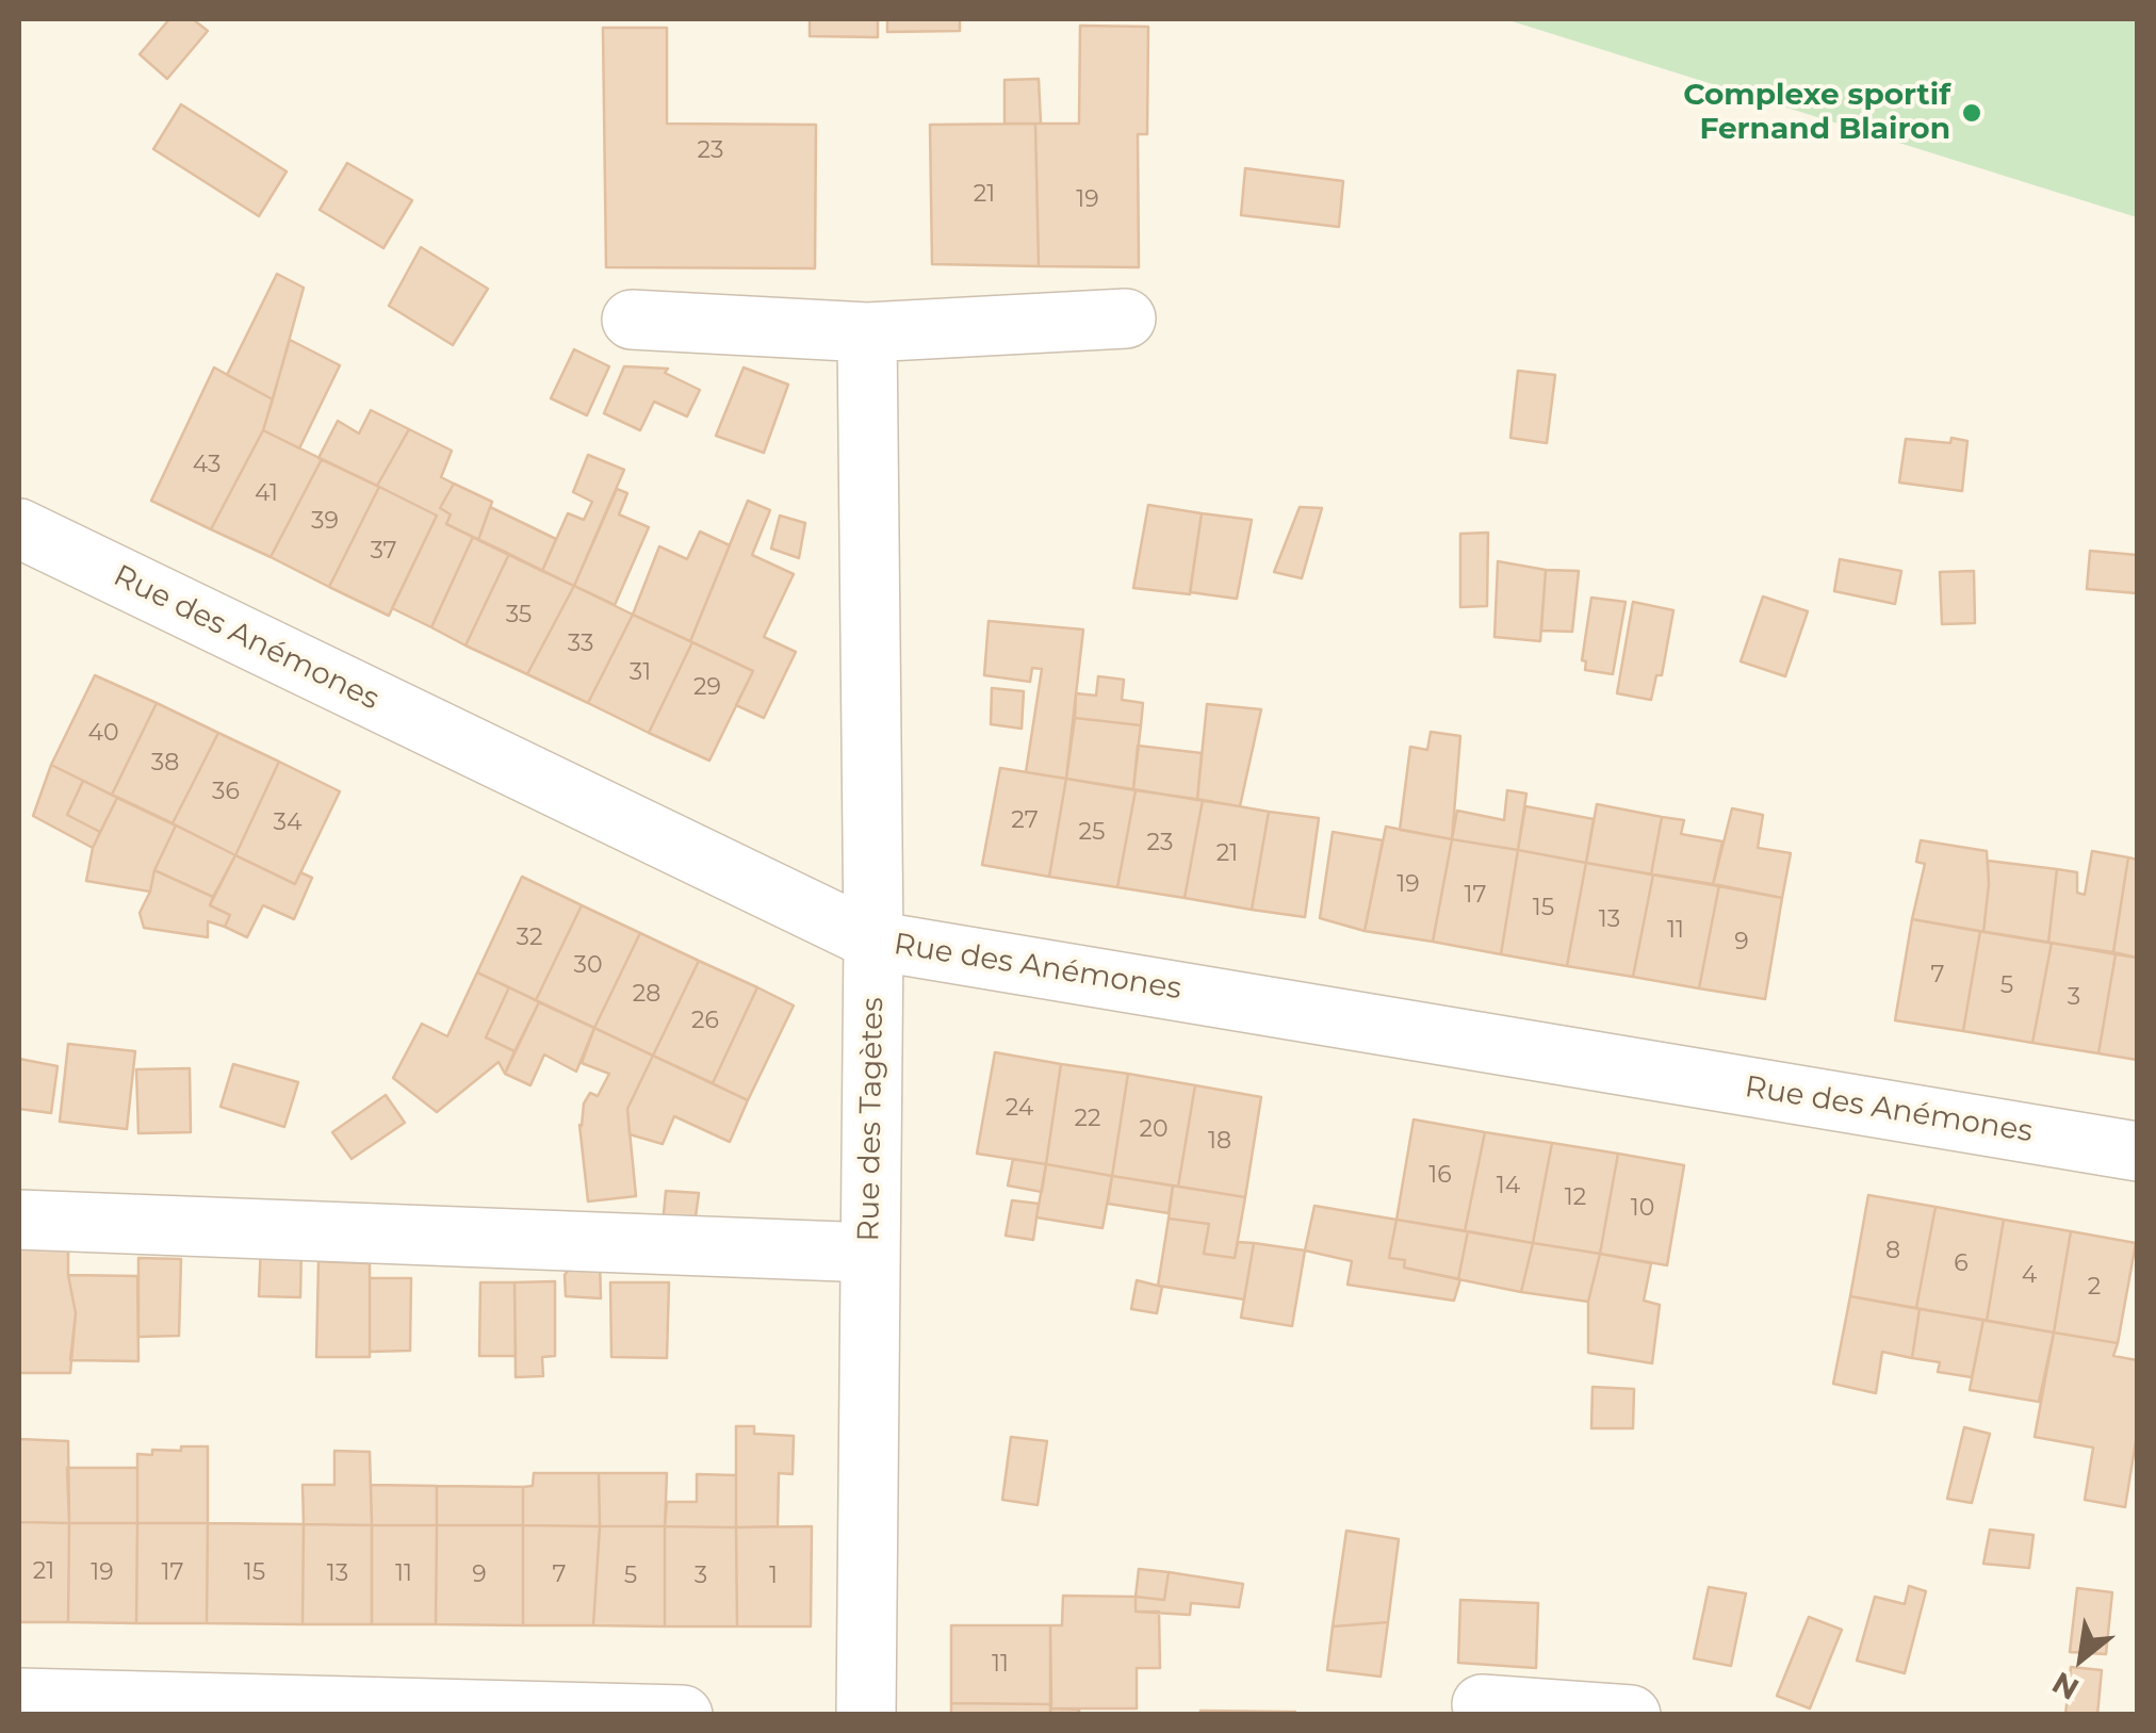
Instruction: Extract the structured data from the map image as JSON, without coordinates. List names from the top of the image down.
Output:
{
  "streets": {
    "street": ["Rue des Anémones", "Rue des Tagètes"]
  },
  "crossings": [
    ["Rue des Anémones", "Rue des Tagètes"]
  ],
  "places": ["Complexe sportif Fernand Blairon"],
  "house_numbers": [
    "23",
    "21",
    "19",
    "43",
    "41",
    "39",
    "37",
    "35",
    "33",
    "31",
    "29",
    "40",
    "38",
    "36",
    "27",
    "34",
    "25",
    "23",
    "21",
    "19",
    "17",
    "15",
    "13",
    "11",
    "32",
    "9",
    "30",
    "7",
    "5",
    "28",
    "3",
    "26",
    "24",
    "22",
    "20",
    "18",
    "16",
    "14",
    "12",
    "10",
    "8",
    "6",
    "4",
    "2",
    "21",
    "19",
    "17",
    "15",
    "13",
    "11",
    "9",
    "7",
    "5",
    "3",
    "1",
    "11"
  ],
  "north": "bottom left"
}
